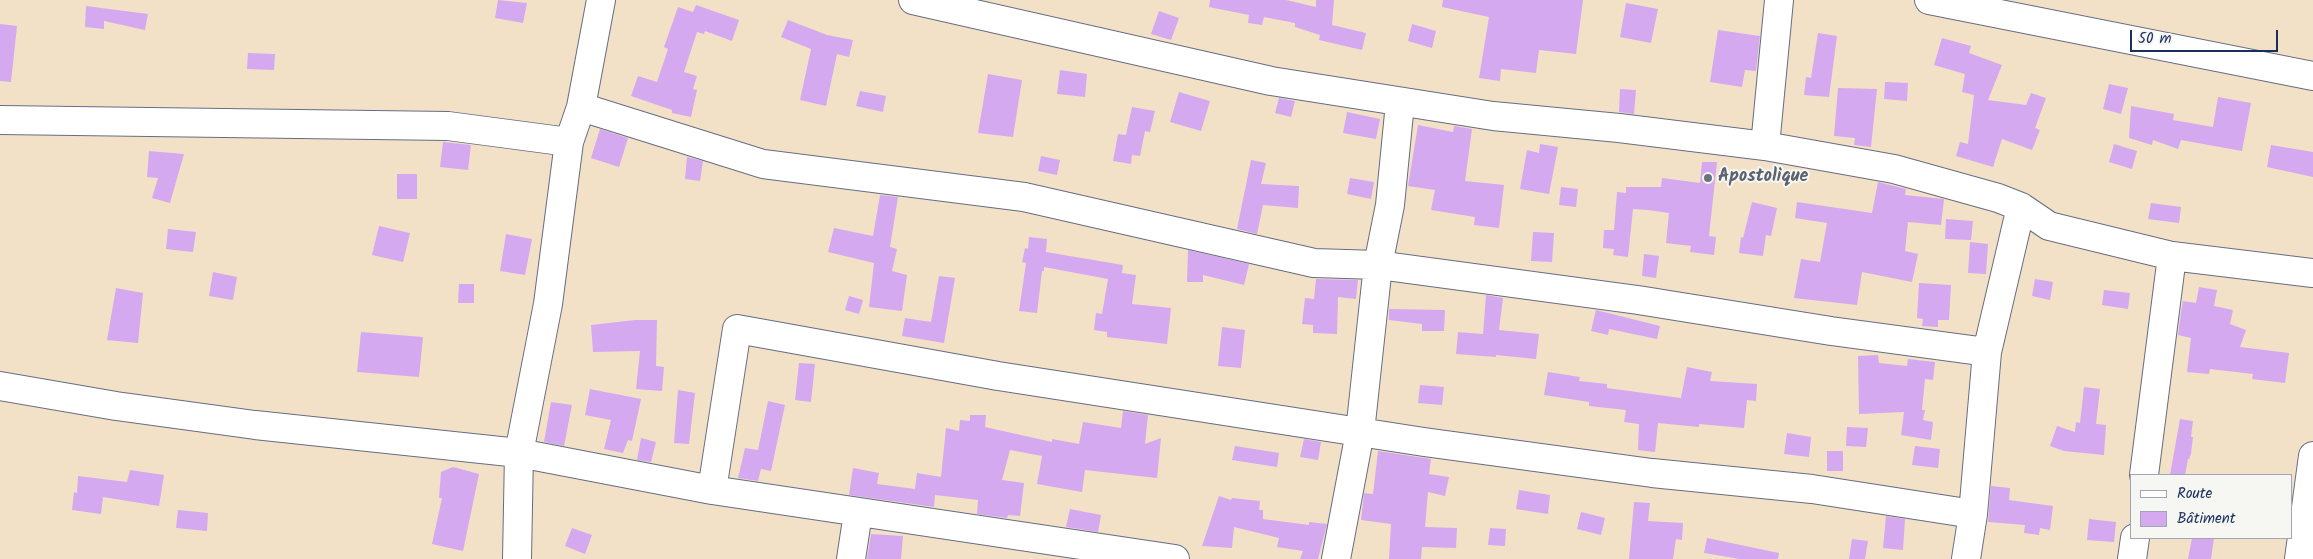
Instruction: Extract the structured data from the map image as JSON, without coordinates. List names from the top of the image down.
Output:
{
  "places": ["Apostolique"],
  "legend": ["Route", "Bâtiment"],
  "scale_bar": "50 m"
}
